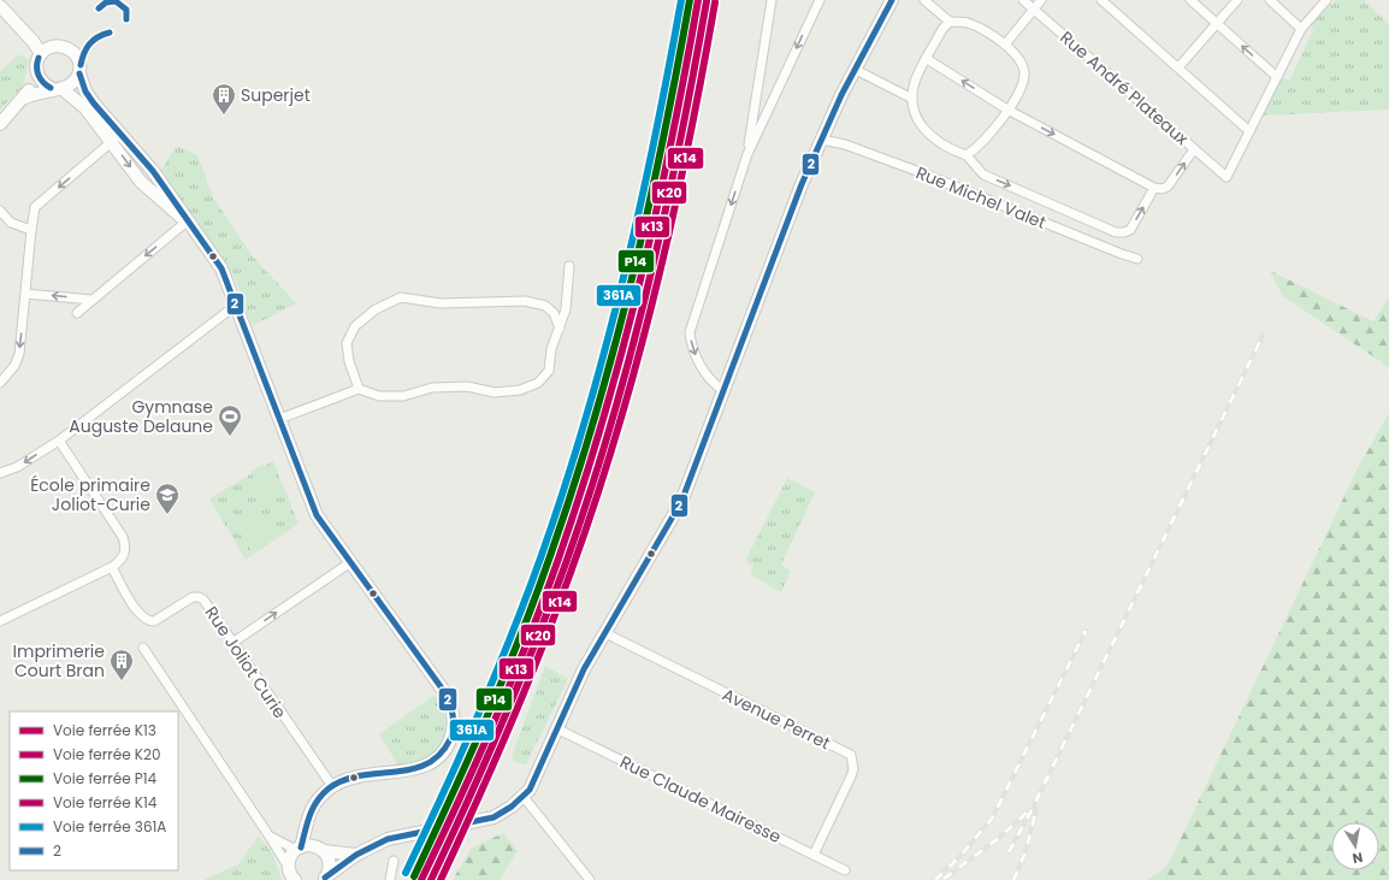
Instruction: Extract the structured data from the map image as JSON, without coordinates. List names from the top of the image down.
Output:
{
  "streets": {
    "street": [
      "Rue André Plateaux",
      "Rue Michel Valet",
      "Rue Joliot Curie",
      "Avenue Perret",
      "Rue Claude Mairesse"
    ]
  },
  "crossings": [
    ["Avenue Perret", "Rue Claude Mairesse"]
  ],
  "places": {
    "building": ["Superjet", "Imprimerie Court Bran"],
    "sports": ["Gymnase Auguste Delaune"],
    "school or university": ["École primaire Joliot-Curie"]
  },
  "lines": [
    "rail line K13",
    "rail line P14",
    "rail line 361A",
    "transit line 2",
    "rail line K20",
    "rail line K14"
  ],
  "legend": [
    "Voie ferrée K13",
    "Voie ferrée K20",
    "Voie ferrée P14",
    "Voie ferrée K14",
    "Voie ferrée 361A",
    "2"
  ],
  "north": "bottom"
}
